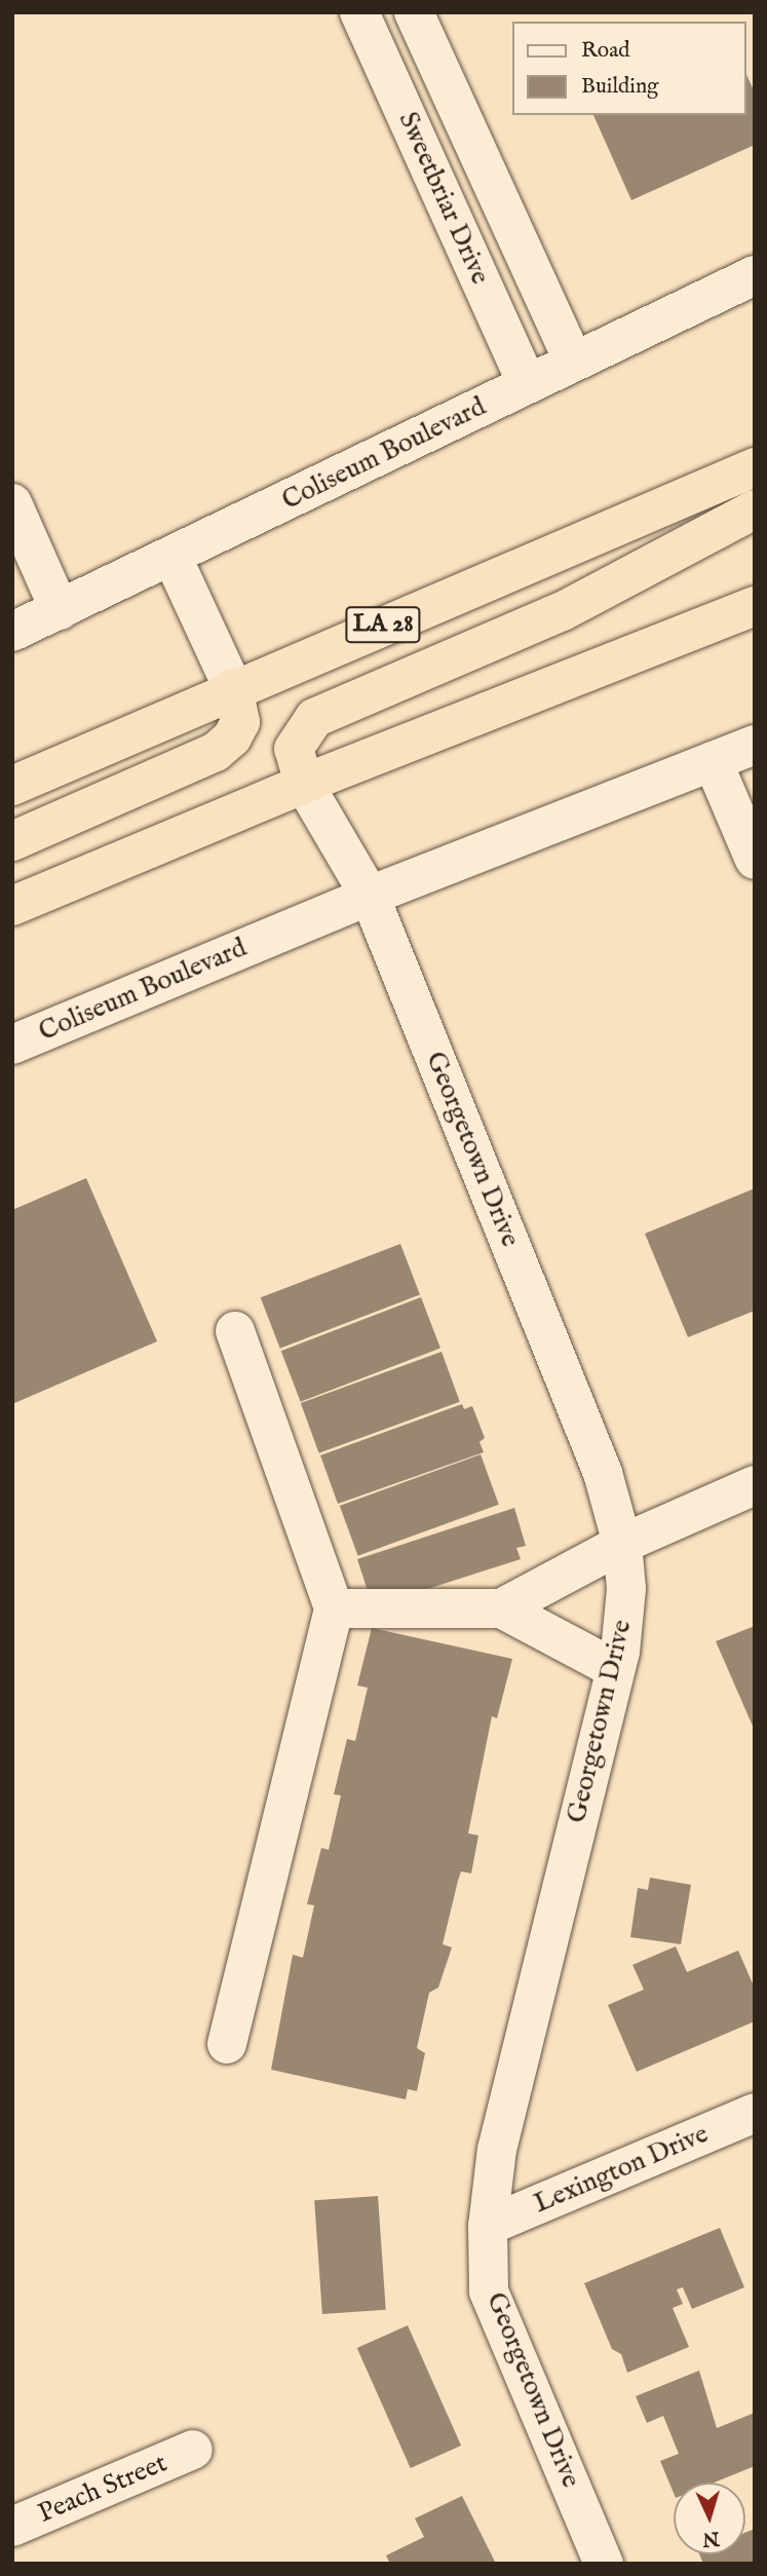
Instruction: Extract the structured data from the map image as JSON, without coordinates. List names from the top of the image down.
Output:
{
  "streets": {
    "highway": ["LA 28"],
    "street": [
      "Sweetbriar Drive",
      "Coliseum Boulevard",
      "Georgetown Drive",
      "Lexington Drive",
      "Peach Street"
    ]
  },
  "crossings": [
    ["Sweetbriar Drive", "Coliseum Boulevard"],
    ["Coliseum Boulevard", "Georgetown Drive"],
    ["Georgetown Drive", "Lexington Drive"]
  ],
  "legend": ["Road", "Building"],
  "north": "bottom"
}
